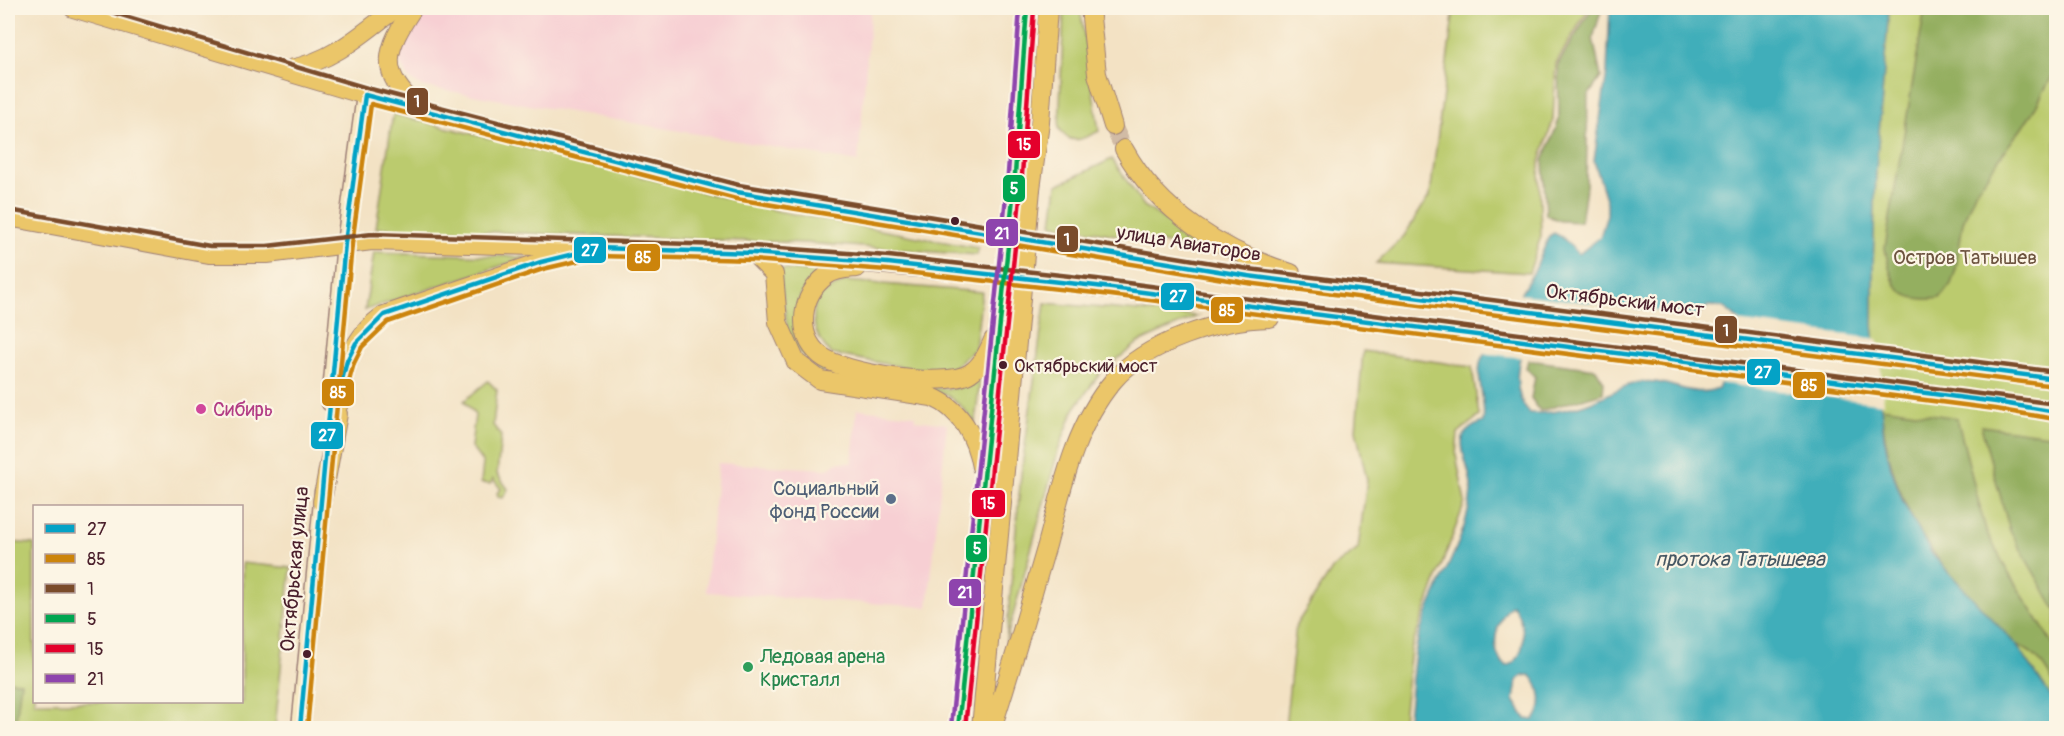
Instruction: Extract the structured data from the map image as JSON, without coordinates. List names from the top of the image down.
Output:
{
  "streets": {
    "main road": ["улица Авиаторов", "Октябрьский мост"],
    "street": ["Октябрьская улица"]
  },
  "crossings": [
    ["улица Авиаторов", "Октябрьский мост"]
  ],
  "water": ["протока Татышева"],
  "parks": ["Остров Татышев"],
  "places": [
    "Октябрьский мост",
    "Сибирь",
    "Социальный фонд России",
    "Ледовая арена Кристалл"
  ],
  "lines": [
    "transit line 1",
    "transit line 5",
    "transit line 21",
    "transit line 15",
    "transit line 27",
    "transit line 85"
  ],
  "legend": [
    "27",
    "85",
    "1",
    "5",
    "15",
    "21"
  ]
}
